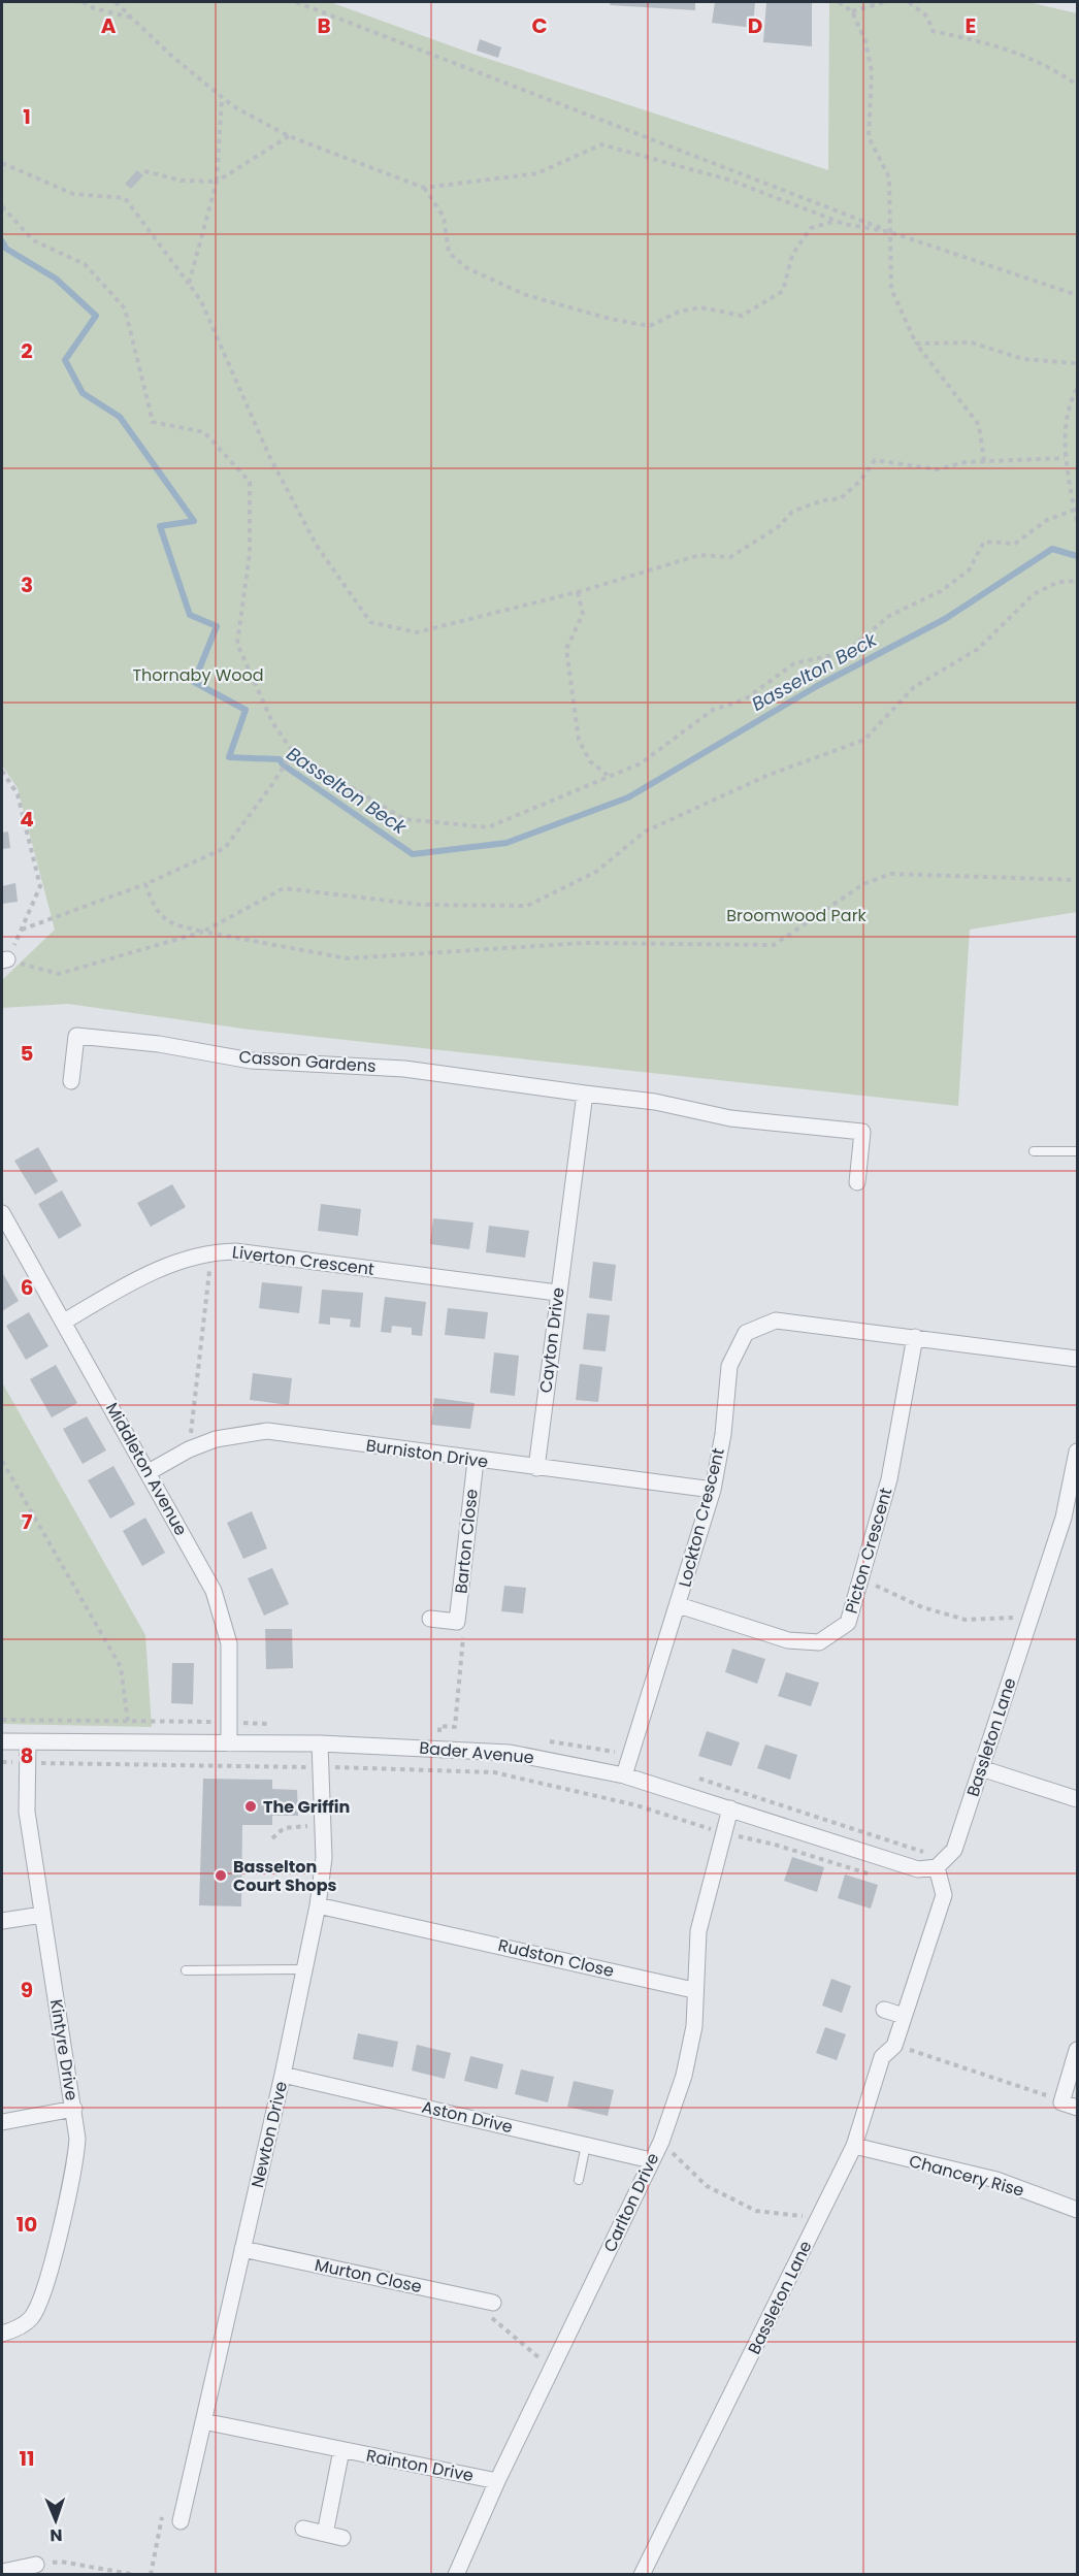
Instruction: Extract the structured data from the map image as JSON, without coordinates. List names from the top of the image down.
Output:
{
  "streets": {
    "street": [
      "Casson Gardens",
      "Liverton Crescent",
      "Cayton Drive",
      "Burniston Drive",
      "Middleton Avenue",
      "Lockton Crescent",
      "Barton Close",
      "Picton Crescent",
      "Bassleton Lane",
      "Bader Avenue",
      "Rudston Close",
      "Kintyre Drive",
      "Aston Drive",
      "Newton Drive",
      "Chancery Rise",
      "Carlton Drive",
      "Murton Close",
      "Rainton Drive"
    ]
  },
  "crossings": [
    ["Casson Gardens", "Cayton Drive"],
    ["Liverton Crescent", "Cayton Drive"],
    ["Liverton Crescent", "Middleton Avenue"],
    ["Cayton Drive", "Burniston Drive"],
    ["Burniston Drive", "Middleton Avenue"],
    ["Burniston Drive", "Lockton Crescent"],
    ["Burniston Drive", "Barton Close"],
    ["Middleton Avenue", "Bader Avenue"],
    ["Lockton Crescent", "Picton Crescent"],
    ["Lockton Crescent", "Bader Avenue"],
    ["Bassleton Lane", "Bader Avenue"],
    ["Bassleton Lane", "Chancery Rise"],
    ["Bader Avenue", "Kintyre Drive"],
    ["Bader Avenue", "Newton Drive"],
    ["Bader Avenue", "Carlton Drive"],
    ["Rudston Close", "Newton Drive"],
    ["Rudston Close", "Carlton Drive"],
    ["Aston Drive", "Newton Drive"],
    ["Aston Drive", "Carlton Drive"],
    ["Newton Drive", "Murton Close"],
    ["Newton Drive", "Rainton Drive"],
    ["Carlton Drive", "Rainton Drive"]
  ],
  "water": ["Basselton Beck"],
  "parks": ["Thornaby Wood", "Broomwood Park"],
  "places": ["The Griffin", "Basselton Court Shops"],
  "north": "bottom",
  "grid": {
    "columns": [
      "A",
      "B",
      "C",
      "D",
      "E"
    ],
    "rows": [
      "1",
      "2",
      "3",
      "4",
      "5",
      "6",
      "7",
      "8",
      "9",
      "10",
      "11"
    ]
  }
}
